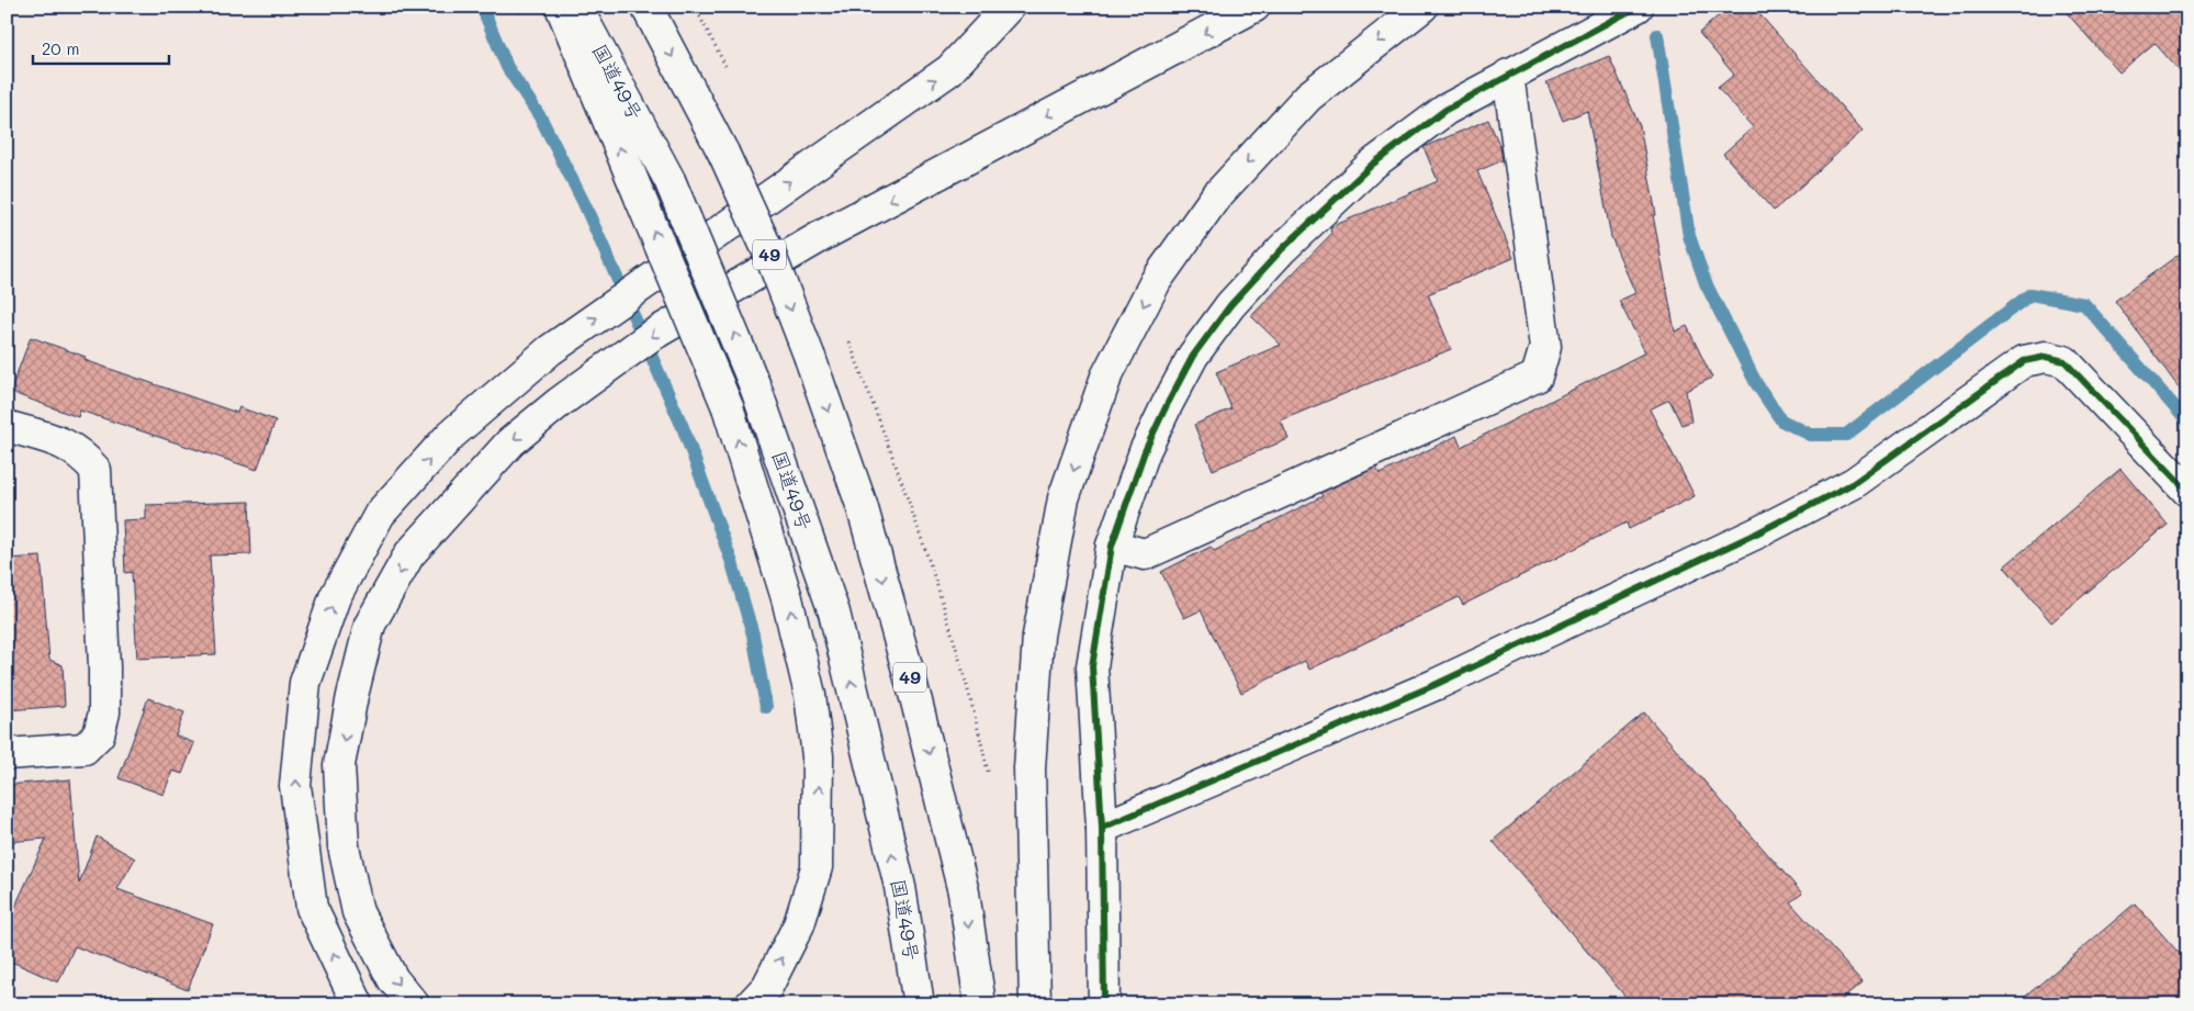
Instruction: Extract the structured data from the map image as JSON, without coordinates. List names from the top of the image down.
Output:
{
  "streets": {
    "main road": ["国道49号", "49"]
  },
  "scale_bar": "20 m"
}
